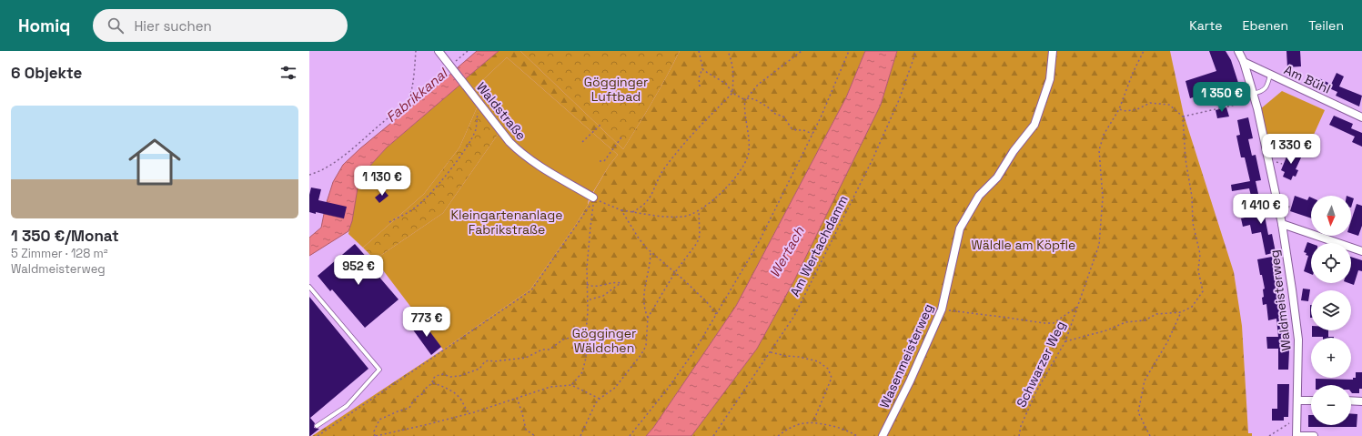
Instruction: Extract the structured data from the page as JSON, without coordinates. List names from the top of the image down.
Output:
{
  "streets": {
    "street": [
      "Am Bühl",
      "Waldstraße",
      "Waldmeisterweg",
      "Wasenmeisterweg"
    ],
    "path": ["Am Wertachdamm", "Schwarzer Weg"]
  },
  "crossings": [
    ["Am Bühl", "Waldmeisterweg"]
  ],
  "water": ["Fabrikkanal", "Wertach"],
  "parks": [
    "Gögginger Luftbad",
    "Kleingartenanlage Fabrikstraße",
    "Wäldle am Köpfle",
    "Gögginger Wäldchen"
  ],
  "north": "bottom",
  "page": {
    "header": "Homiq",
    "search": "Hier suchen",
    "nav": ["Karte", "Ebenen", "Teilen"],
    "heading": "6 Objekte",
    "price": [
      "1 350 €",
      "1 330 €",
      "1 130 €",
      "1 410 €",
      "952 €",
      "773 €"
    ],
    "list": [
      {
        "name": "1 350 €/Monat",
        "note": "5 Zimmer · 128 m² · Waldmeisterweg"
      }
    ],
    "map_buttons": ["+", "−"]
  }
}
